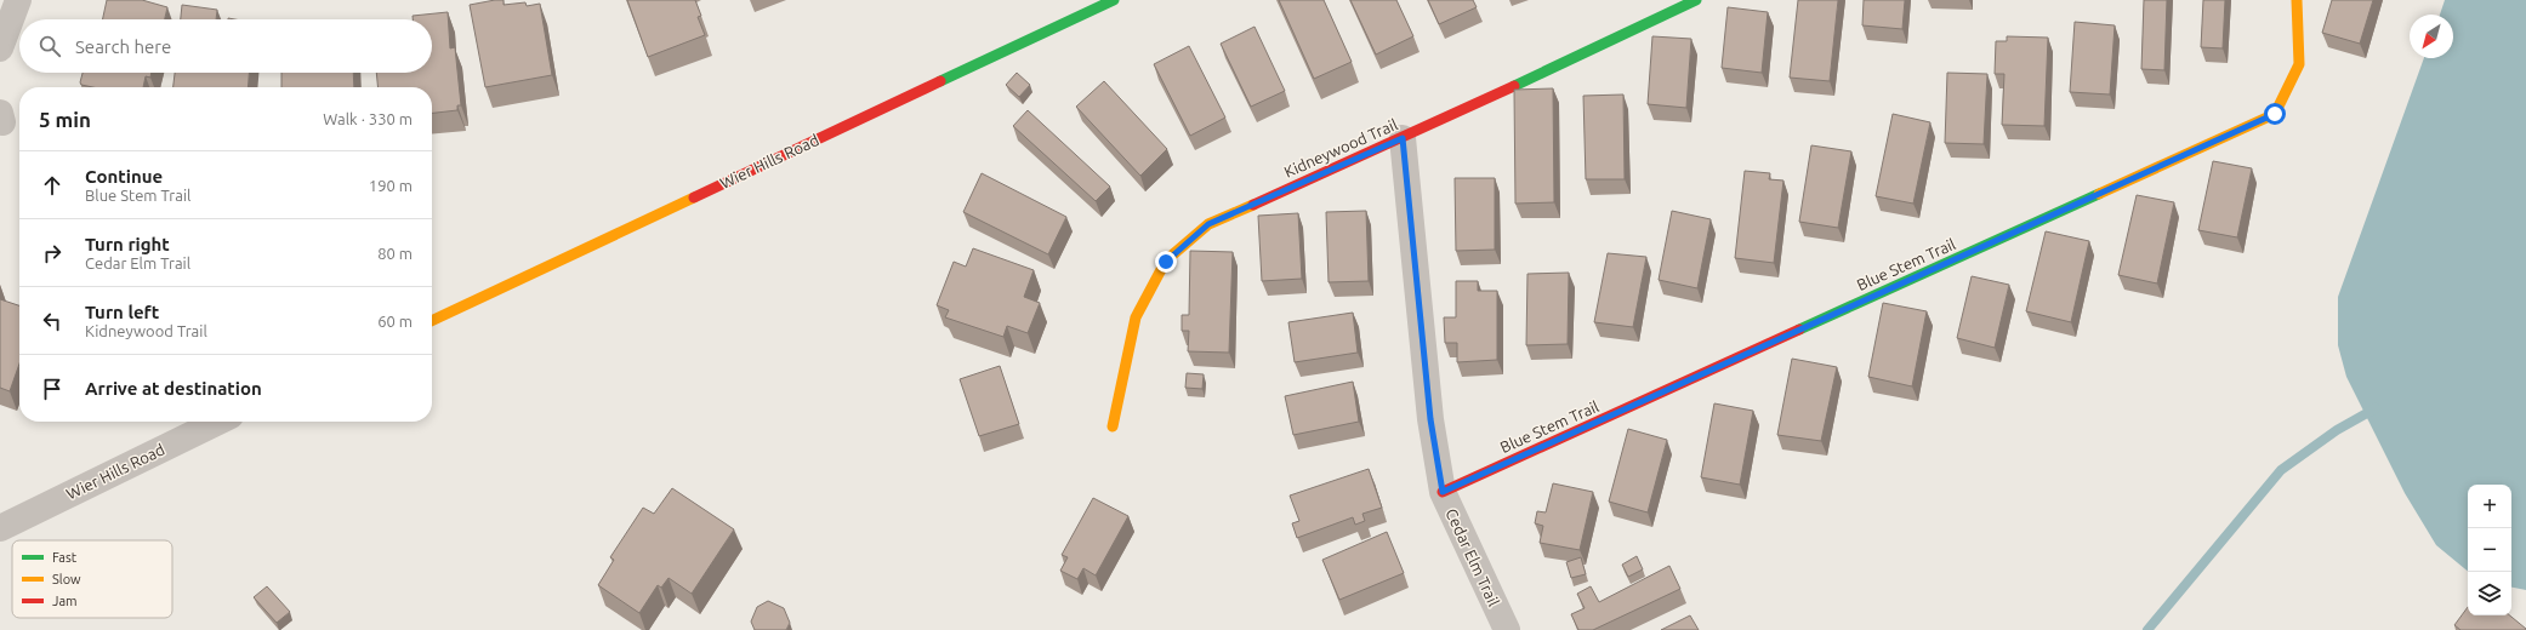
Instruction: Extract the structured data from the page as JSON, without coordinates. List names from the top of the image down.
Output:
{
  "streets": {
    "street": [
      "Kidneywood Trail",
      "Wier Hills Road",
      "Blue Stem Trail",
      "Cedar Elm Trail"
    ]
  },
  "crossings": [
    ["Kidneywood Trail", "Cedar Elm Trail"],
    ["Blue Stem Trail", "Cedar Elm Trail"]
  ],
  "legend": ["Fast", "Slow", "Jam"],
  "north": "bottom left",
  "page": {
    "search": "Search here",
    "heading": ["5 min", "Walk · 330 m"],
    "list": [
      ["Continue", "Blue Stem Trail", "190 m"],
      ["Turn right", "Cedar Elm Trail", "80 m"],
      ["Turn left", "Kidneywood Trail", "60 m"],
      "Arrive at destination"
    ],
    "map_buttons": ["+", "−"]
  }
}
